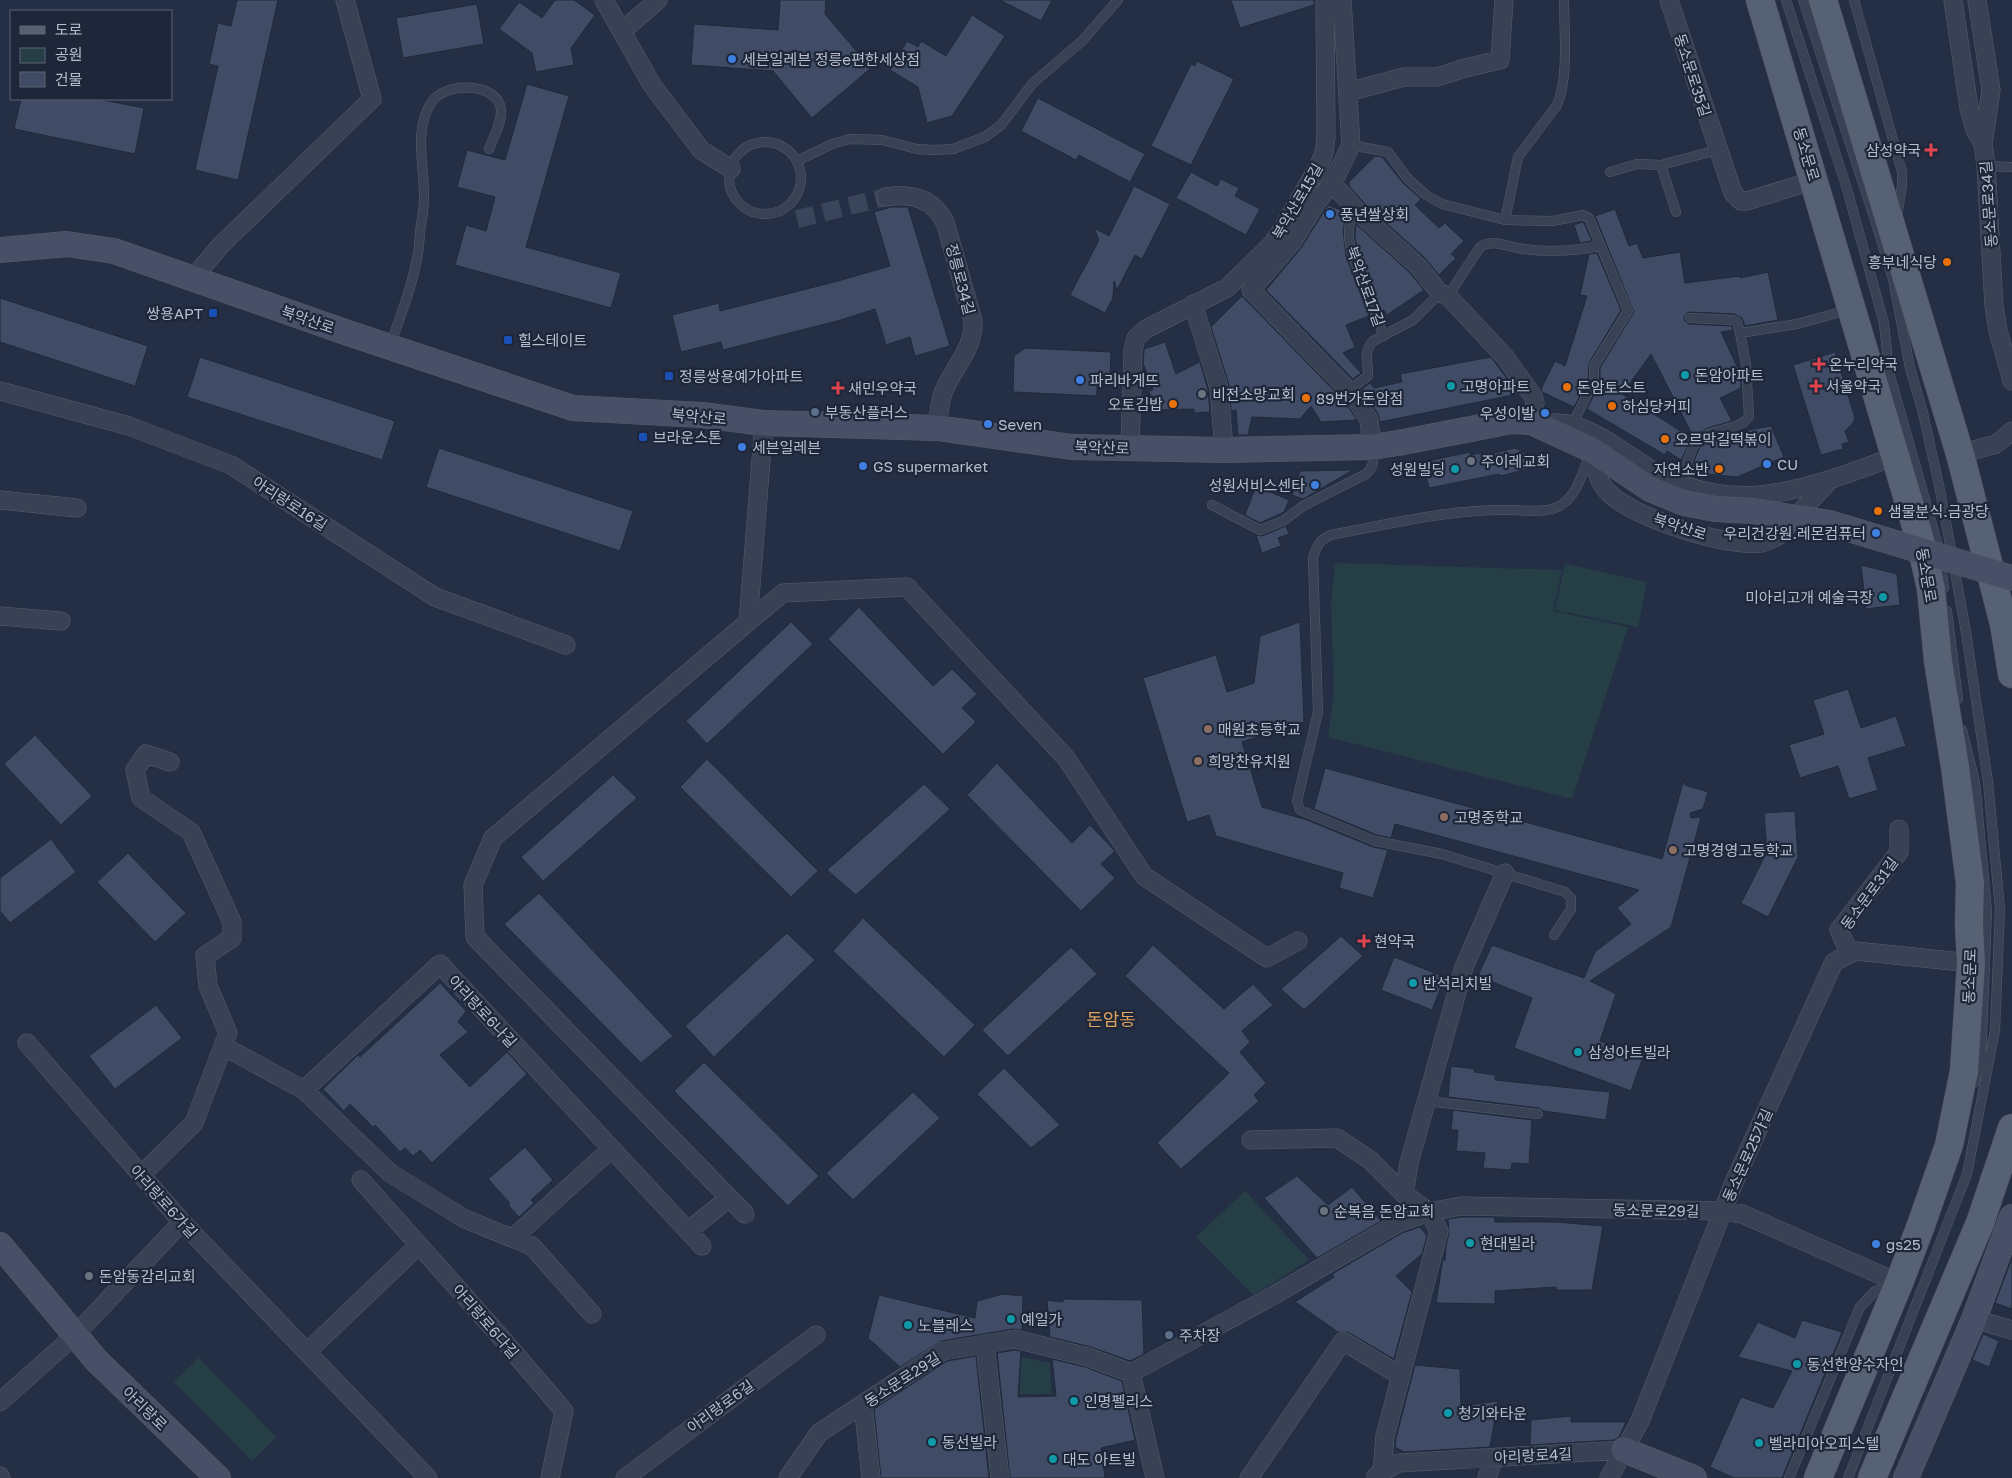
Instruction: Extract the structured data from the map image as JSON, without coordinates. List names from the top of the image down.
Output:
{
  "streets": {
    "main road": ["동소문로"],
    "street": [
      "동소문로35길",
      "북악산로15길",
      "동소문로34길",
      "정릉로34길",
      "북악산로",
      "아리랑로16길",
      "동소문로31길",
      "아리랑로6나길",
      "동소문로25가길",
      "아리랑로6가길",
      "동소문로29길",
      "아리랑로6다길",
      "아리랑로6길",
      "아리랑로",
      "아리랑로4길"
    ],
    "lane": ["북악산로17길"]
  },
  "crossings": [
    ["동소문로35길", "동소문로"],
    ["동소문로", "동소문로29길"],
    ["북악산로15길", "북악산로"],
    ["정릉로34길", "북악산로"],
    ["동소문로31길", "동소문로25가길"],
    ["동소문로25가길", "동소문로29길"],
    ["동소문로25가길", "아리랑로4길"]
  ],
  "districts": ["돈암동"],
  "places": {
    "other": [
      "세븐일레븐 정릉e편한세상점",
      "풍년쌀상회",
      "흥부네식당",
      "돈암아파트",
      "파리바게뜨",
      "고명아파트",
      "돈암토스트",
      "비전소망교회",
      "89번가돈암점",
      "오토김밥",
      "하심당커피",
      "부동산플러스",
      "우성이발",
      "Seven",
      "오르막길떡볶이",
      "세븐일레븐",
      "주이레교회",
      "CU",
      "GS supermarket",
      "성원빌딩",
      "자연소반",
      "성원서비스센타",
      "샘물분식.금광당",
      "우리건강원.레몬컴퓨터",
      "미아리고개 예술극장",
      "매원초등학교",
      "희망찬유치원",
      "고명중학교",
      "고명경영고등학교",
      "반석리치빌",
      "삼성아트빌라",
      "순복음 돈암교회",
      "현대빌라",
      "gs25",
      "돈암동감리교회",
      "예일가",
      "노블레스",
      "주차장",
      "동선한양수자인",
      "인명펠리스",
      "청기와타운",
      "동선빌라",
      "벨라미아오피스텔",
      "대도 아트빌"
    ],
    "health": [
      "삼성약국",
      "온누리약국",
      "서울약국",
      "새민우약국",
      "현약국"
    ],
    "transit": [
      "쌍용APT",
      "힐스테이트",
      "정릉쌍용예가아파트",
      "브라운스톤"
    ]
  },
  "legend": ["도로", "공원", "건물"]
}
